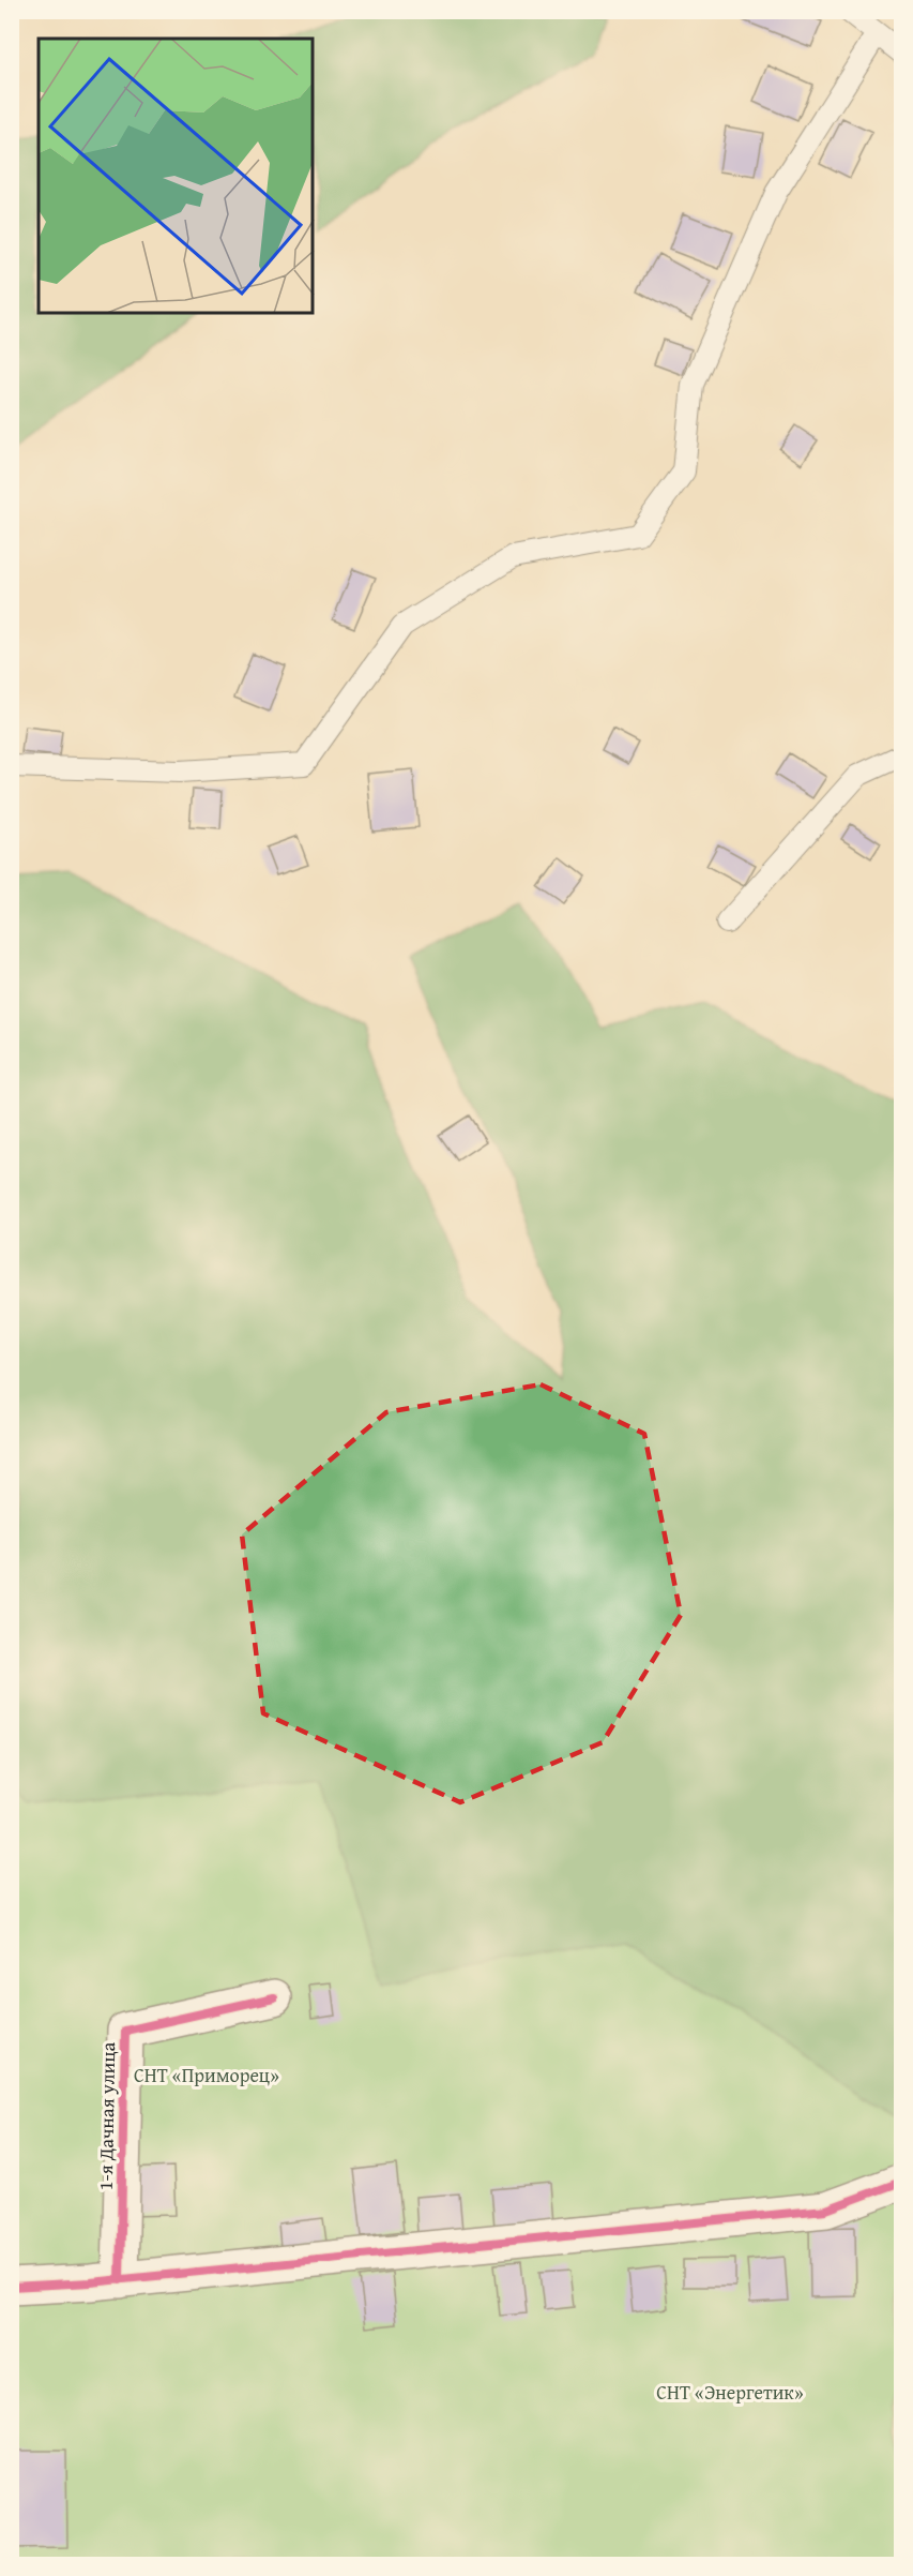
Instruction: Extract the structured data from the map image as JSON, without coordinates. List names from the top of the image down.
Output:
{
  "streets": {
    "street": ["1-я Дачная улица"]
  },
  "parks": ["СНТ «Приморец»", "СНТ «Энергетик»"]
}
